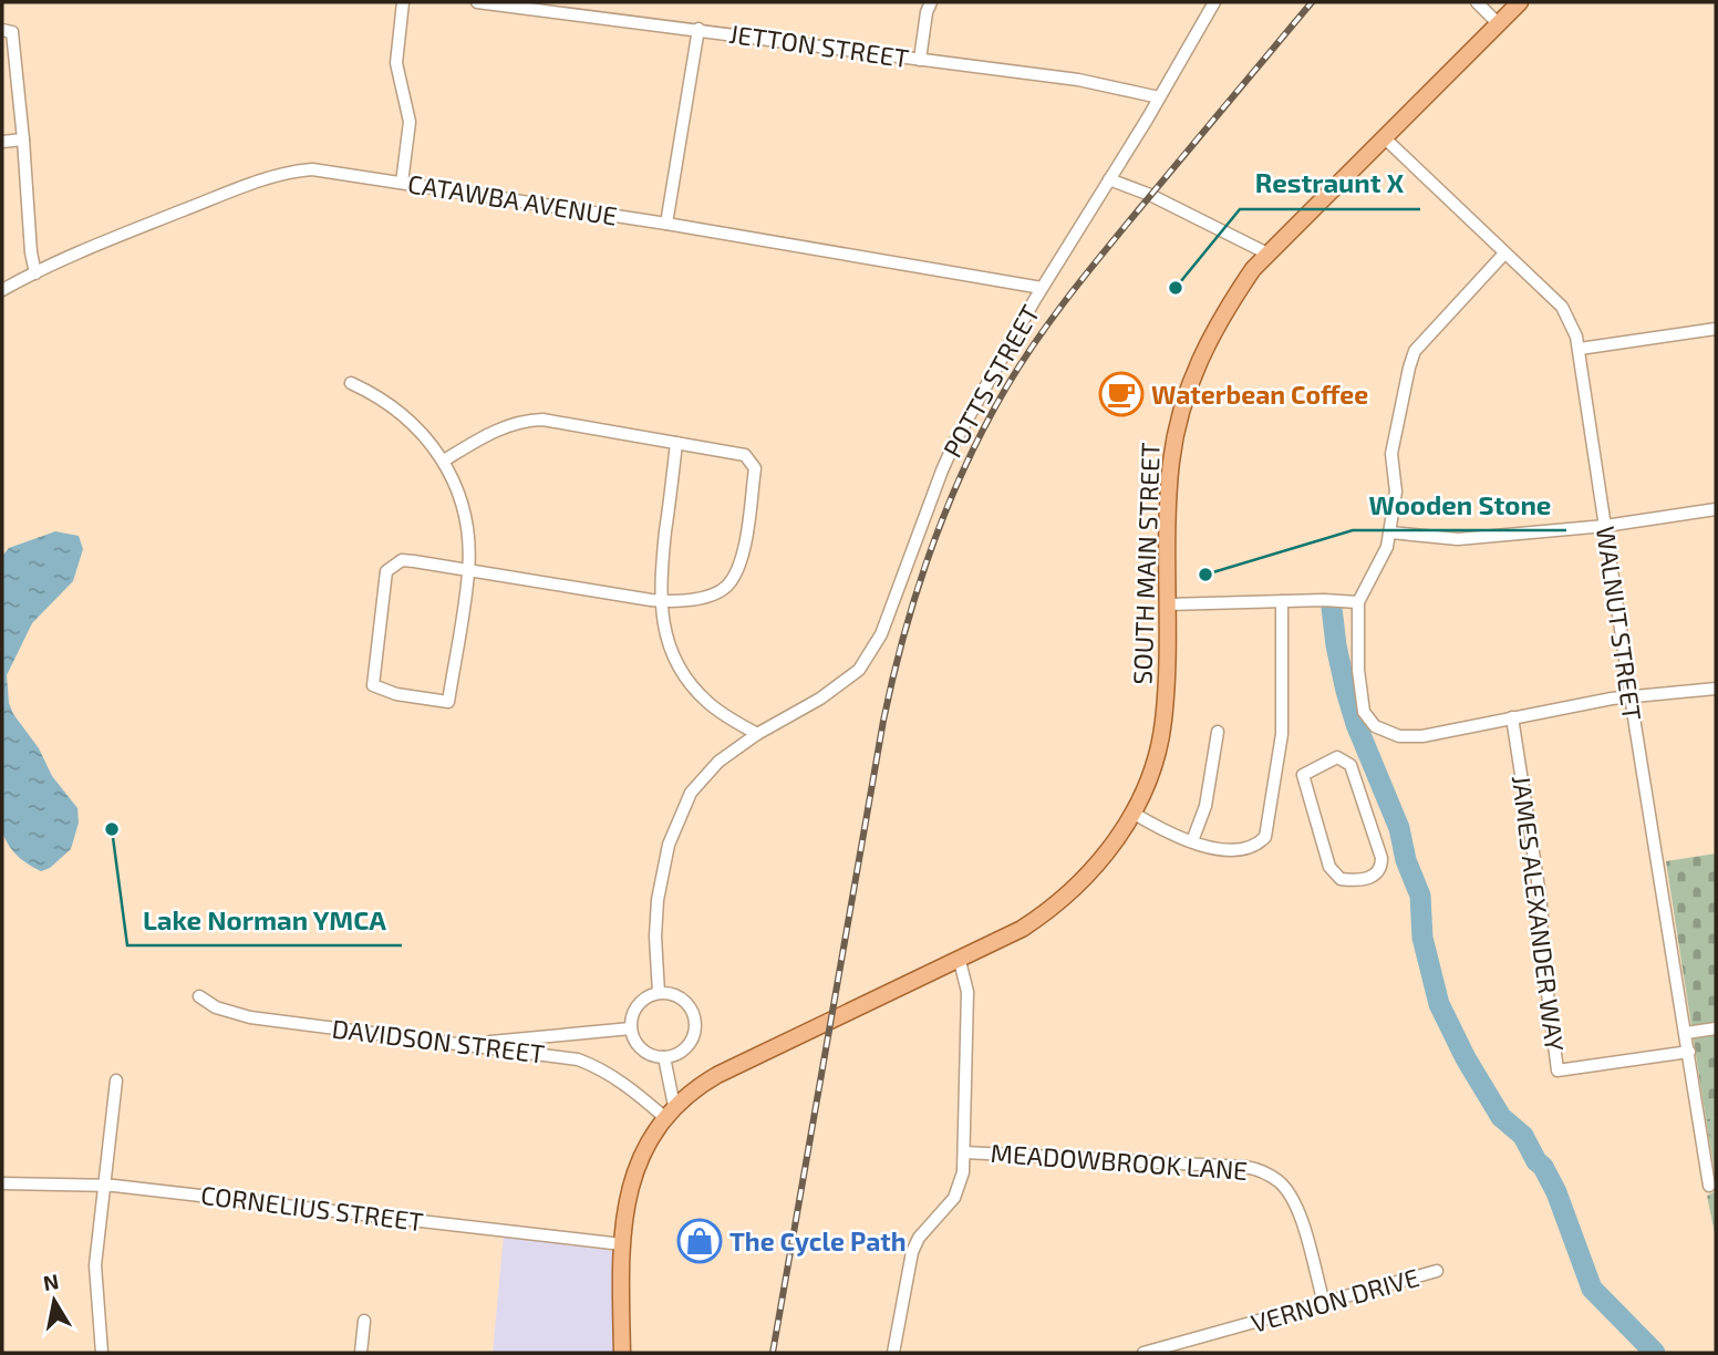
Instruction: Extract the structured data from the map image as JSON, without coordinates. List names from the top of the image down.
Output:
{
  "streets": {
    "main road": ["SOUTH MAIN STREET"],
    "street": [
      "JETTON STREET",
      "CATAWBA AVENUE",
      "POTTS STREET",
      "WALNUT STREET",
      "JAMES ALEXANDER WAY",
      "DAVIDSON STREET",
      "MEADOWBROOK LANE",
      "CORNELIUS STREET",
      "VERNON DRIVE"
    ]
  },
  "crossings": [
    ["JETTON STREET", "POTTS STREET"],
    ["CATAWBA AVENUE", "POTTS STREET"],
    ["SOUTH MAIN STREET", "WALNUT STREET"],
    ["SOUTH MAIN STREET", "DAVIDSON STREET"],
    ["SOUTH MAIN STREET", "CORNELIUS STREET"],
    ["WALNUT STREET", "JAMES ALEXANDER WAY"],
    ["MEADOWBROOK LANE", "VERNON DRIVE"]
  ],
  "places": {
    "other": ["Restraunt X", "Wooden Stone", "Lake Norman YMCA"],
    "cafe": ["Waterbean Coffee"],
    "shop": ["The Cycle Path"]
  },
  "north": "top"
}
